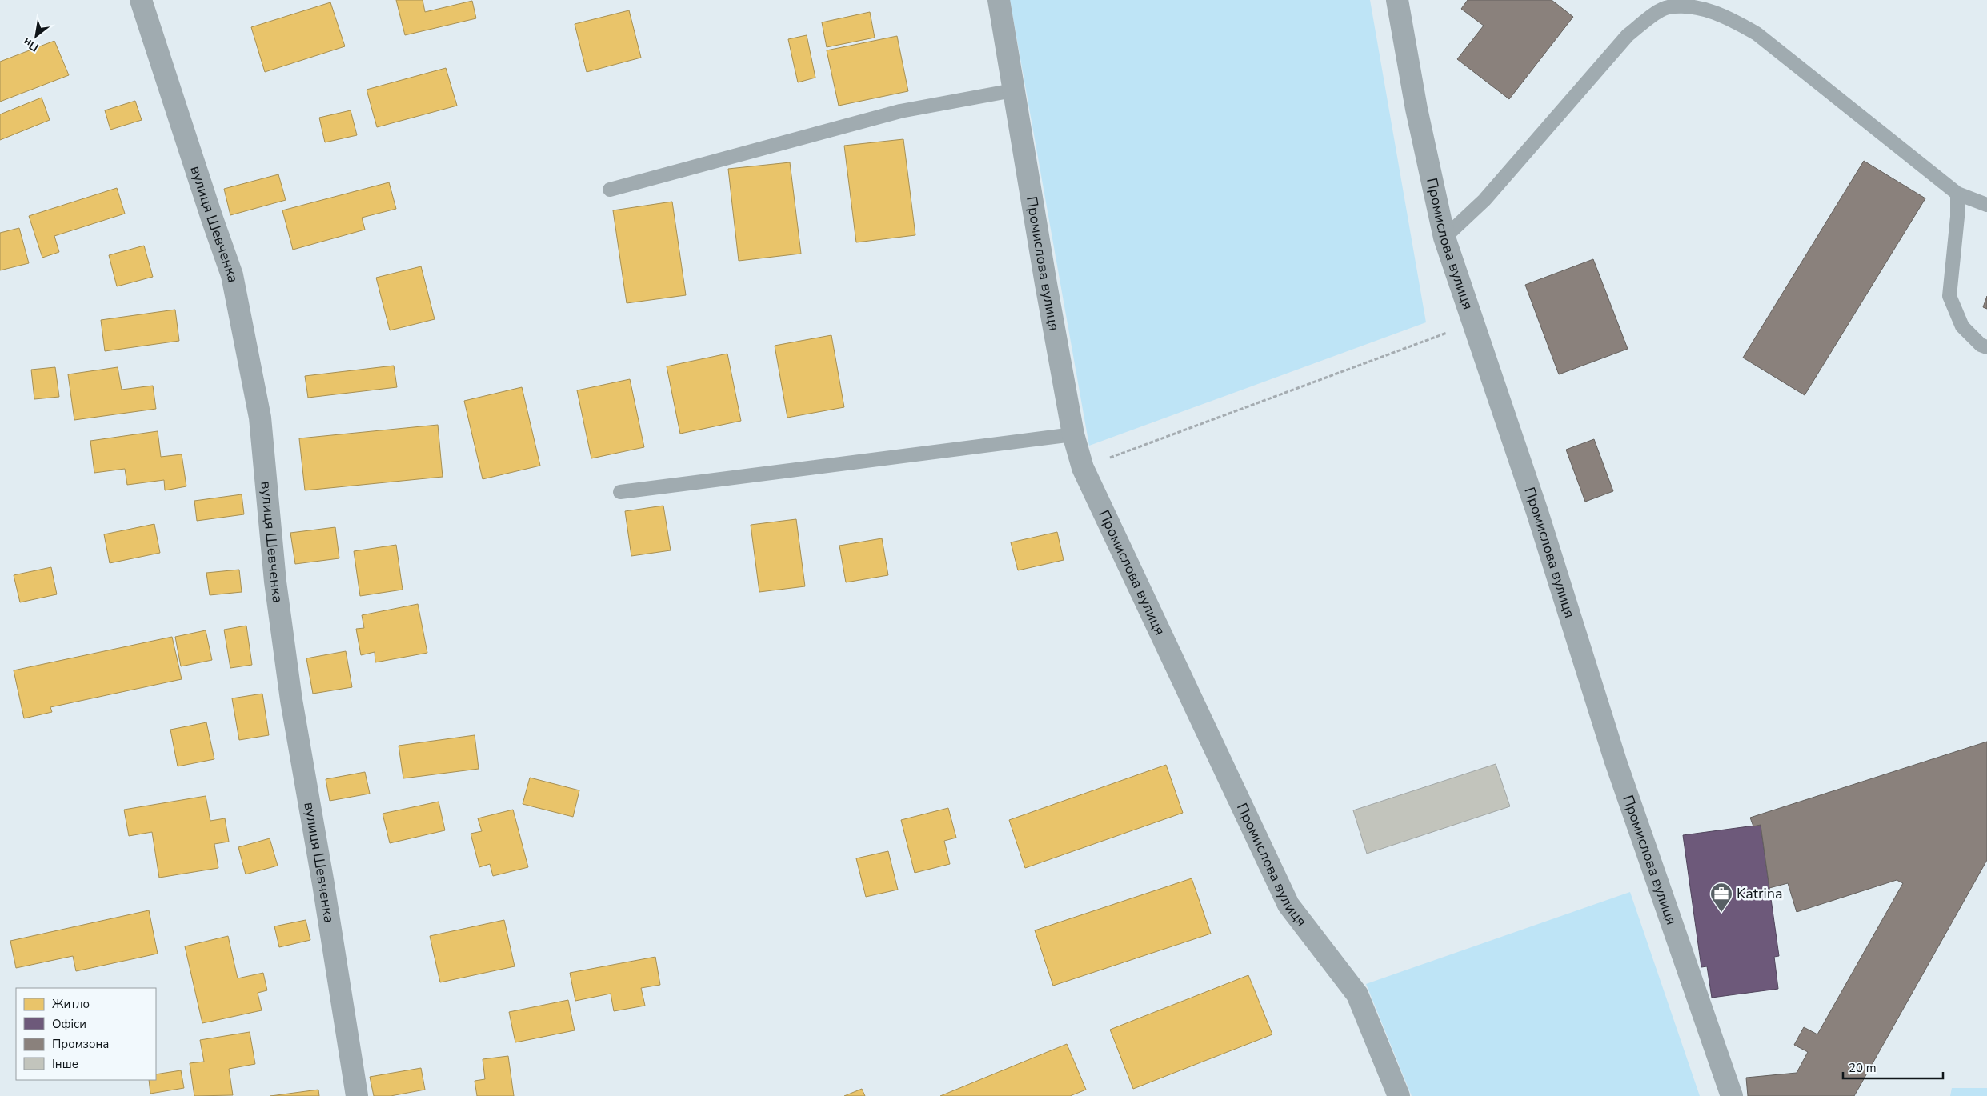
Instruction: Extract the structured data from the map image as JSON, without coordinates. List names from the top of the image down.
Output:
{
  "streets": {
    "street": ["вулиця Шевченка", "Промислова вулиця"]
  },
  "places": {
    "office": ["Katrina"]
  },
  "legend": [
    "Житло",
    "Офіси",
    "Промзона",
    "Інше"
  ],
  "scale_bar": "20 m",
  "north": "bottom left"
}
